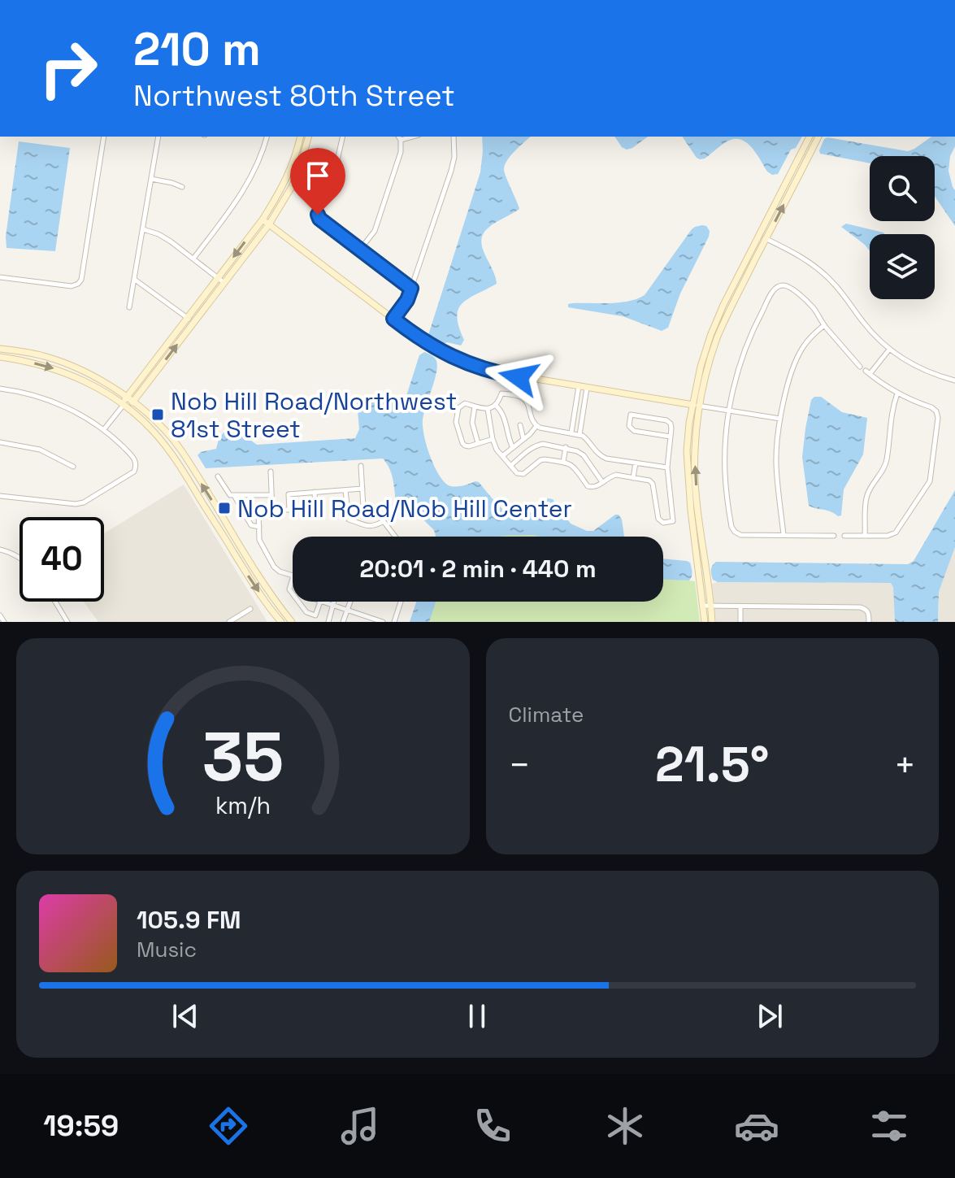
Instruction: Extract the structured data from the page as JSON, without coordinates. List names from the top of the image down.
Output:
{
  "places": {
    "transit": ["Nob Hill Road/Northwest 81st Street", "Nob Hill Road/Nob Hill Center"]
  },
  "page": {
    "turn": ["210 m", "Northwest 80th Street"],
    "limit": "40",
    "trip": "20:01 · 2 min · 440 m",
    "tile": "Climate",
    "heat": ["−", "21.5°", "+"],
    "song": ["105.9 FM", "Music"],
    "tabs": "19:59",
    "gauge": ["35", "km/h"]
  }
}
